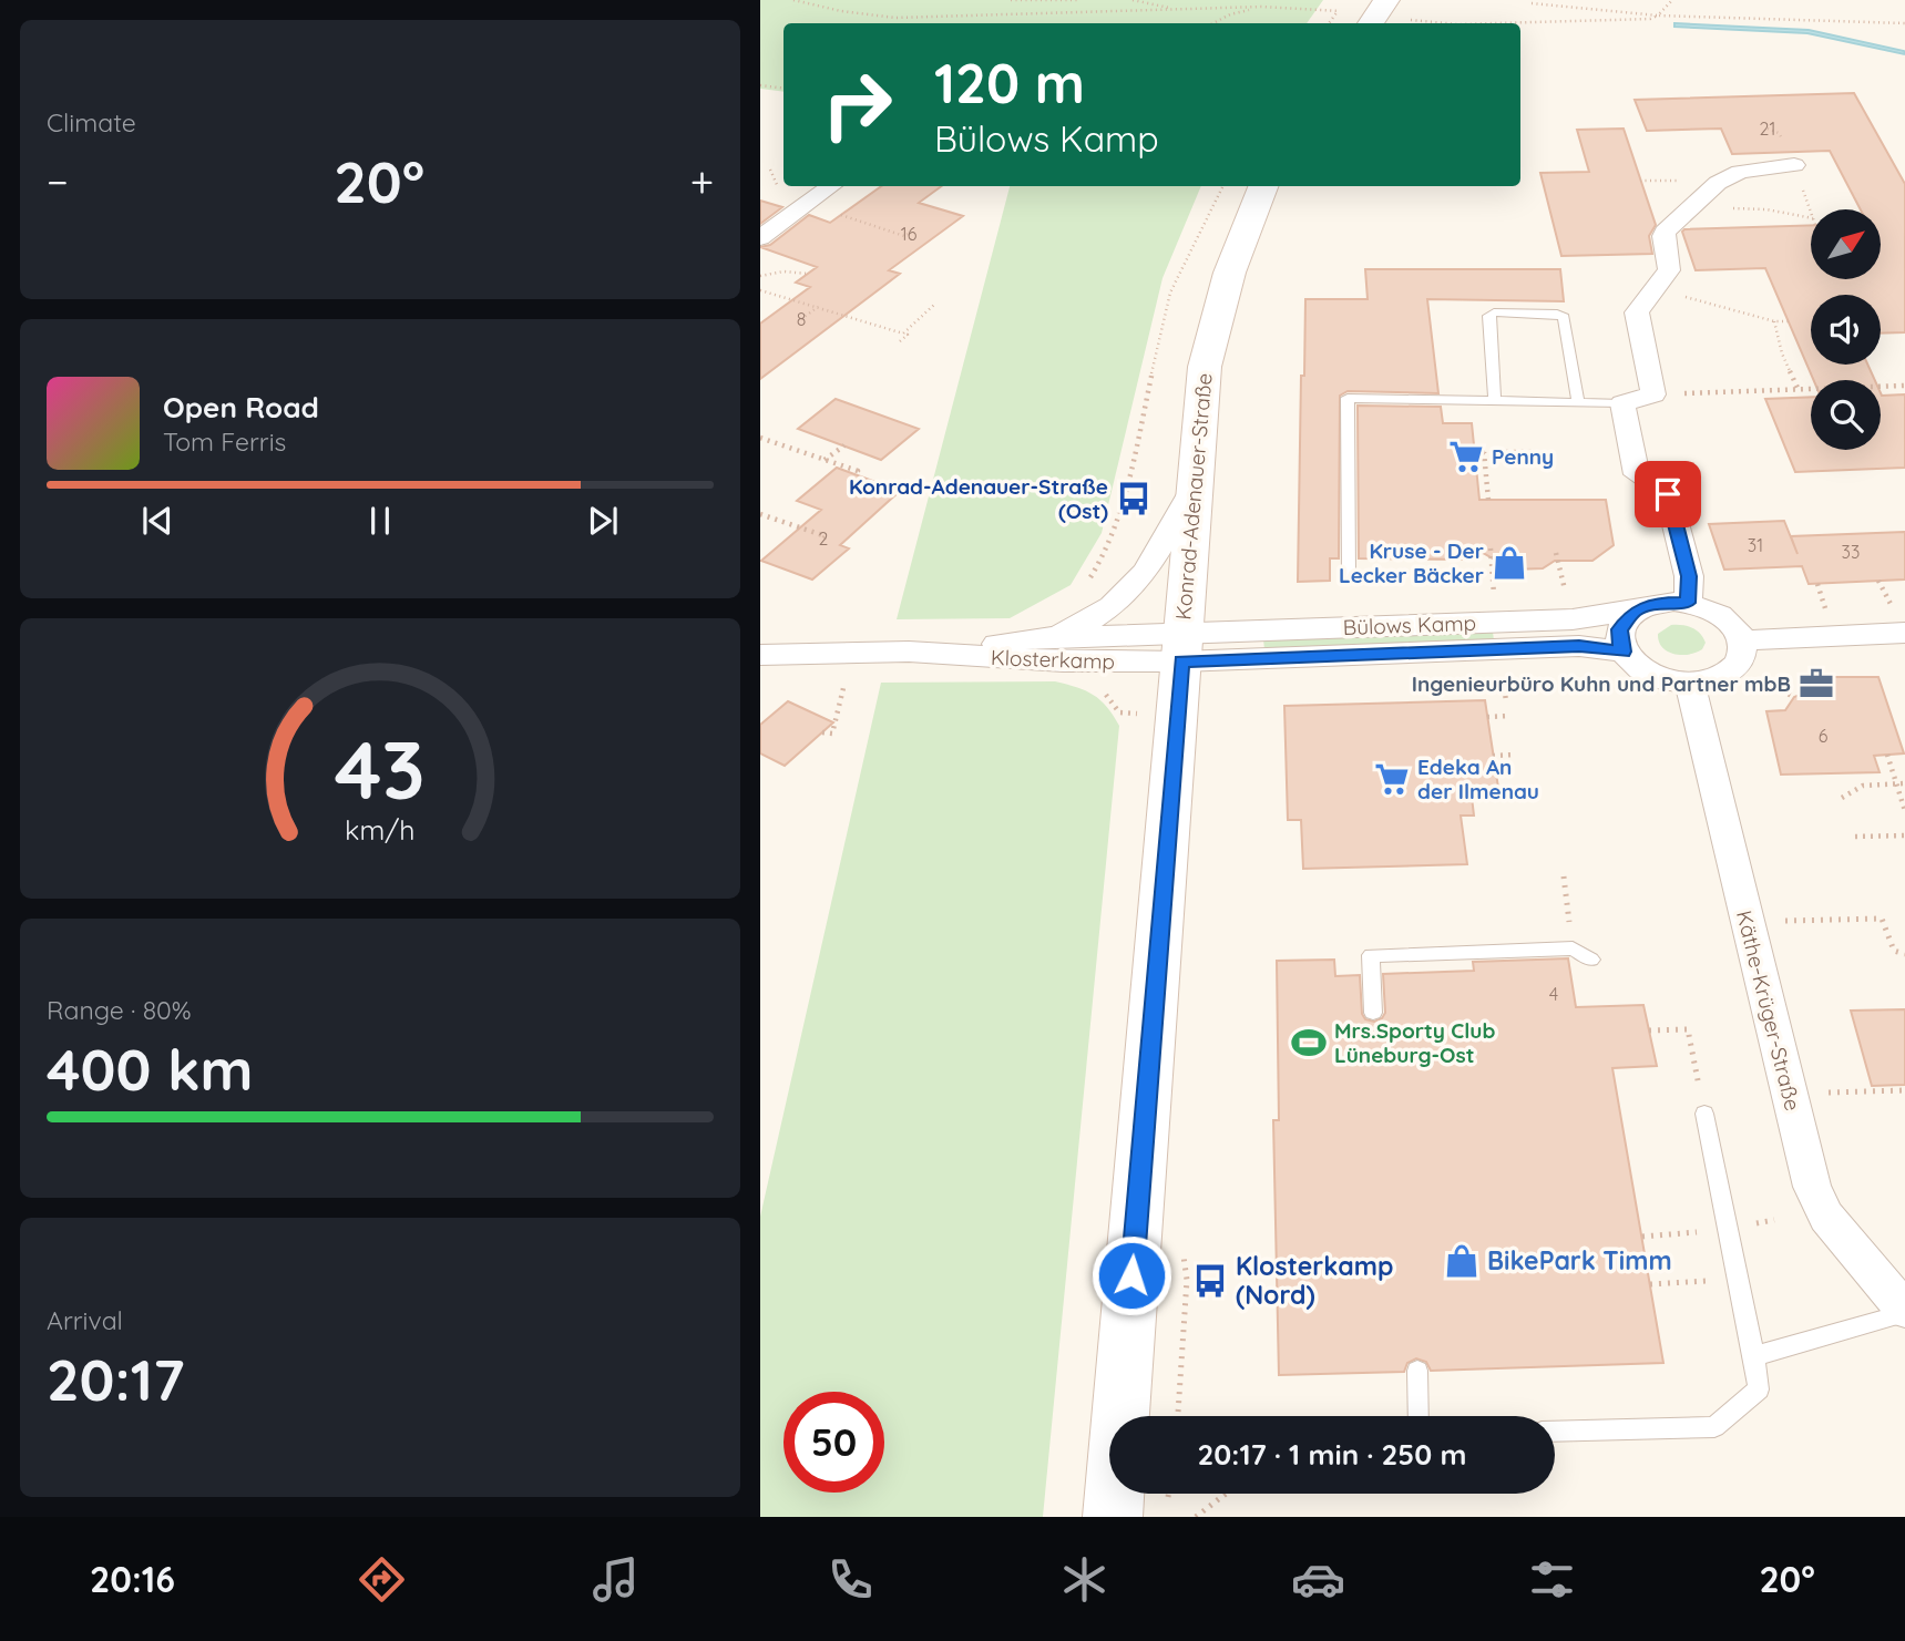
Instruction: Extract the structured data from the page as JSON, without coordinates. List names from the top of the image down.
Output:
{
  "streets": {
    "main road": ["Konrad-Adenauer-Straße"],
    "street": ["Bülows Kamp", "Klosterkamp", "Käthe-Krüger-Straße"]
  },
  "crossings": [
    ["Konrad-Adenauer-Straße", "Bülows Kamp"],
    ["Konrad-Adenauer-Straße", "Klosterkamp"],
    ["Bülows Kamp", "Klosterkamp"],
    ["Bülows Kamp", "Käthe-Krüger-Straße"]
  ],
  "places": {
    "supermarket": ["Penny", "Edeka An der Ilmenau"],
    "bus stop": ["Konrad-Adenauer-Straße (Ost)", "Klosterkamp (Nord)"],
    "shop": ["Kruse - Der Lecker Bäcker", "BikePark Timm"],
    "office": ["Ingenieurbüro Kuhn und Partner mbB"],
    "sports": ["Mrs.Sporty Club Lüneburg-Ost"]
  },
  "house_numbers": [
    "21",
    "16",
    "8",
    "2",
    "31",
    "33",
    "6",
    "4"
  ],
  "north": "top right",
  "page": {
    "tile": [
      "Climate",
      ["Range · 80%", "400 km"],
      ["Arrival", "20:17"]
    ],
    "turn": ["120 m", "Bülows Kamp"],
    "heat": ["−", "20°", "+"],
    "song": ["Open Road", "Tom Ferris"],
    "limit": "50",
    "trip": "20:17 · 1 min · 250 m",
    "tabs": ["20:16", "20°"],
    "gauge": ["43", "km/h"]
  }
}
